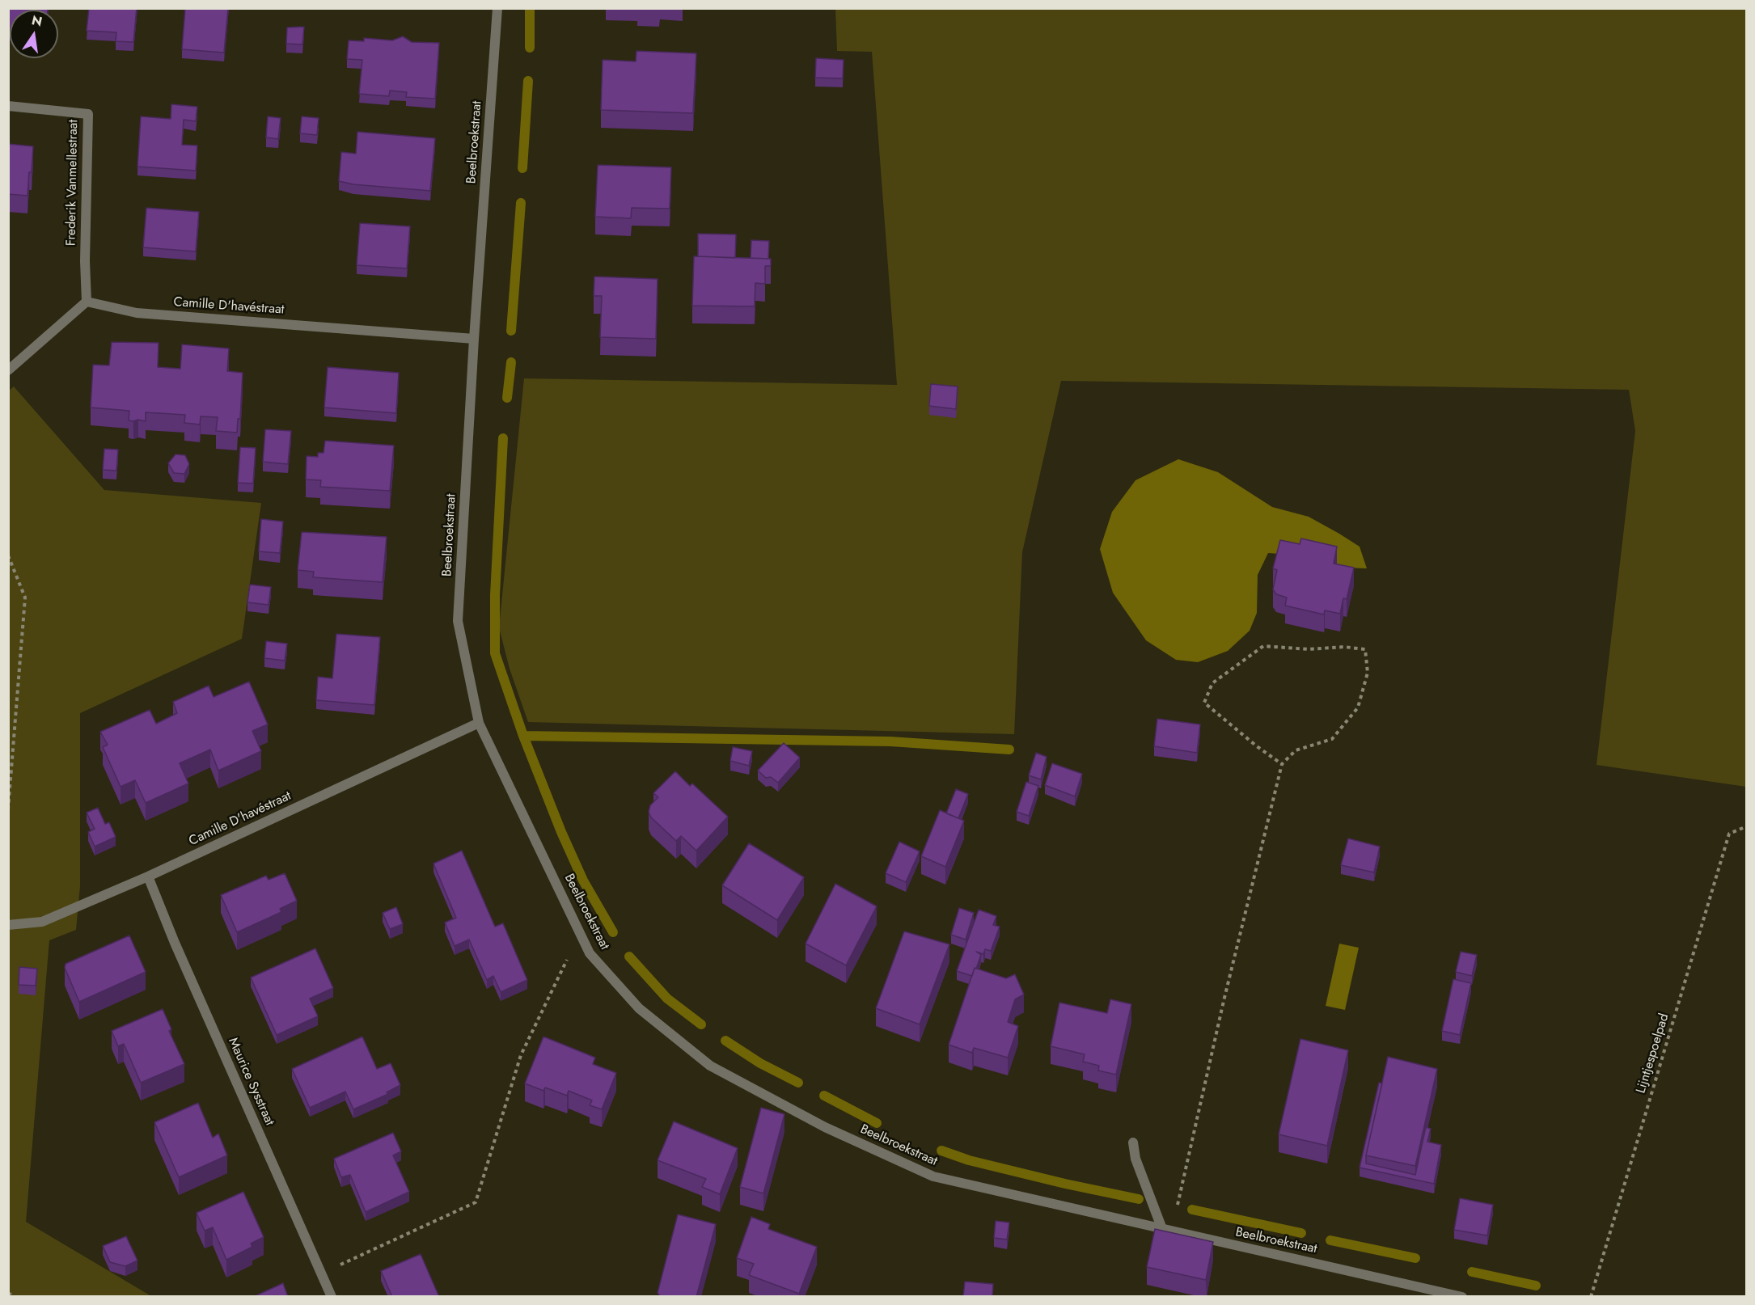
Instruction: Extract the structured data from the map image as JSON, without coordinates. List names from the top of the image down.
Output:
{
  "streets": {
    "street": [
      "Beelbroekstraat",
      "Frederik Vanmellestraat",
      "Camille D'havéstraat",
      "Maurice Sysstraat"
    ],
    "path": ["Lijntjespoelpad"]
  },
  "crossings": [
    ["Beelbroekstraat", "Camille D'havéstraat"],
    ["Frederik Vanmellestraat", "Camille D'havéstraat"],
    ["Camille D'havéstraat", "Maurice Sysstraat"]
  ],
  "north": "top"
}
